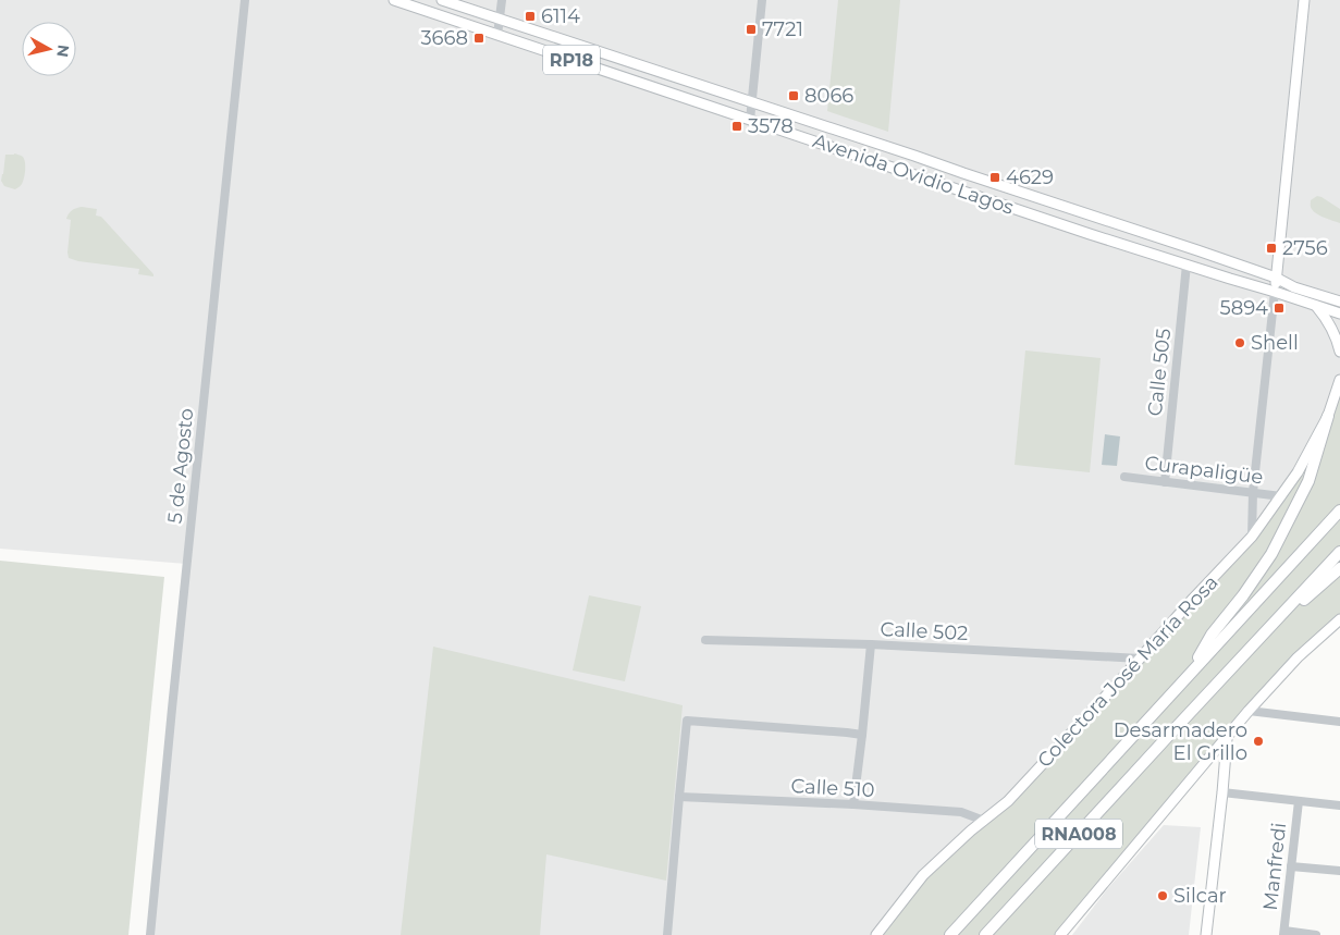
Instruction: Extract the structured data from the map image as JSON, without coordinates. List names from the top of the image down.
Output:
{
  "streets": {
    "highway": ["RNA008"],
    "main road": ["RP18", "Avenida Ovidio Lagos", "Colectora José María Rosa"],
    "street": [
      "Calle 505",
      "5 de Agosto",
      "Curapaligüe",
      "Calle 502",
      "Calle 510",
      "Manfredi"
    ]
  },
  "crossings": [
    ["Avenida Ovidio Lagos", "Calle 505"],
    ["Calle 505", "Curapaligüe"],
    ["Curapaligüe", "Colectora José María Rosa"],
    ["Calle 502", "Colectora José María Rosa"],
    ["Colectora José María Rosa", "Calle 510"]
  ],
  "places": {
    "transit": [
      "6114",
      "7721",
      "3668",
      "8066",
      "3578",
      "4629",
      "2756",
      "5894"
    ],
    "other": ["Shell", "Desarmadero El Grillo", "Silcar"]
  },
  "north": "right"
}
